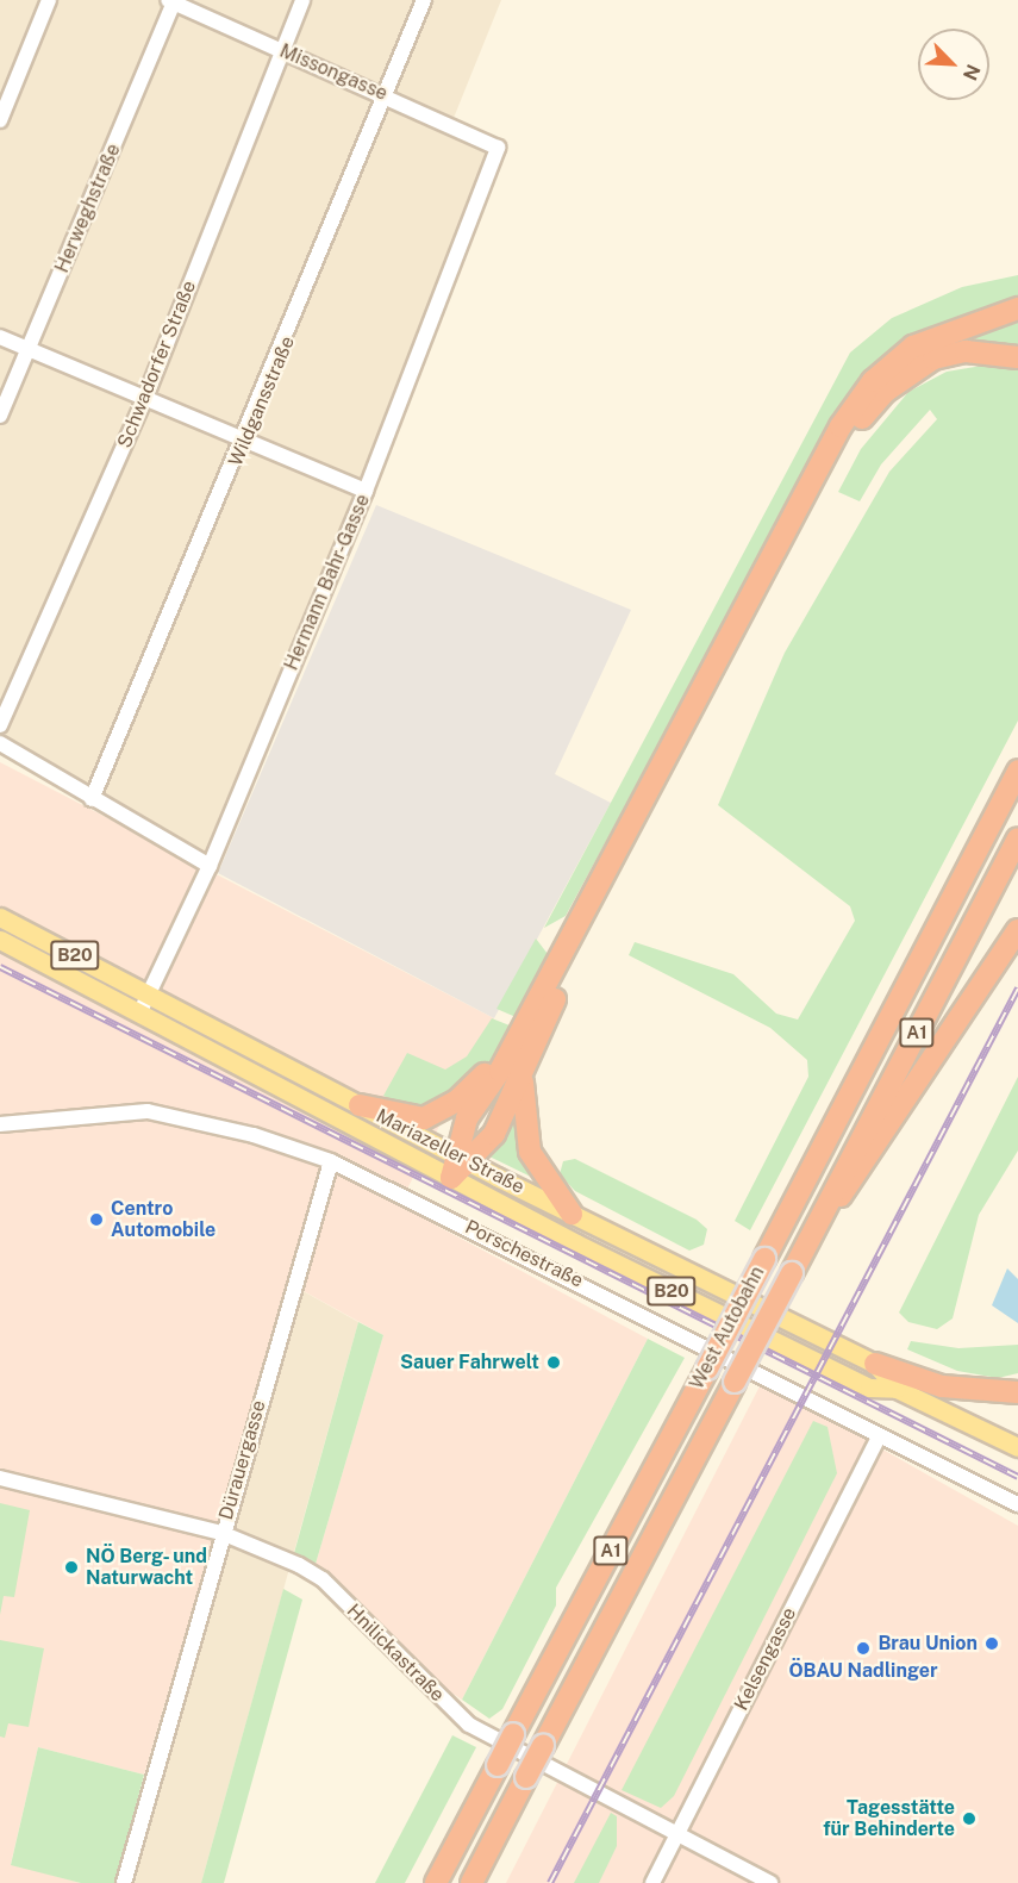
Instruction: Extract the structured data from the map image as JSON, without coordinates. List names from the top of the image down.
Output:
{
  "streets": {
    "highway": ["A1", "West Autobahn"],
    "main road": ["B20", "Mariazeller Straße"],
    "street": [
      "Missongasse",
      "Herweghstraße",
      "Schwadorfer Straße",
      "Wildgansstraße",
      "Hermann Bahr-Gasse",
      "Porschestraße",
      "Dürauergasse",
      "Hnilickastraße",
      "Kelsengasse"
    ]
  },
  "crossings": [
    ["Missongasse", "Herweghstraße"],
    ["Missongasse", "Schwadorfer Straße"],
    ["Missongasse", "Wildgansstraße"],
    ["Missongasse", "Hermann Bahr-Gasse"],
    ["Hermann Bahr-Gasse", "Mariazeller Straße"],
    ["Porschestraße", "Dürauergasse"],
    ["Porschestraße", "Kelsengasse"],
    ["Dürauergasse", "Hnilickastraße"],
    ["Hnilickastraße", "Kelsengasse"]
  ],
  "places": [
    "Centro Automobile",
    "Sauer Fahrwelt",
    "NÖ Berg- und Naturwacht",
    "Brau Union",
    "ÖBAU Nadlinger",
    "Tagesstätte für Behinderte"
  ],
  "north": "bottom right"
}
